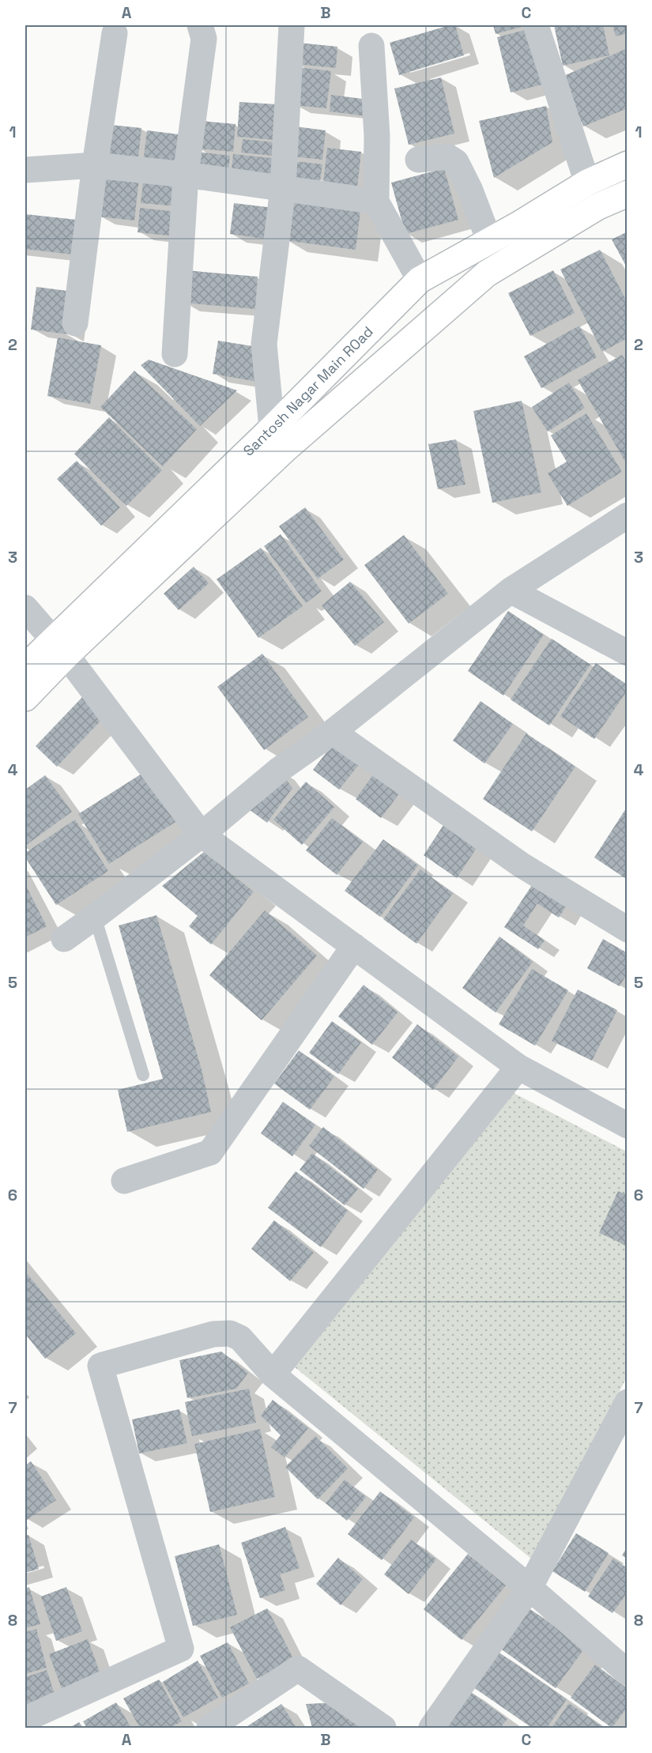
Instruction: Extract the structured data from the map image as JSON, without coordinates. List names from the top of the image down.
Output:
{
  "streets": {
    "main road": ["Santosh Nagar Main ROad"]
  },
  "grid": {
    "columns": ["A", "B", "C"],
    "rows": [
      "1",
      "2",
      "3",
      "4",
      "5",
      "6",
      "7",
      "8"
    ]
  }
}
